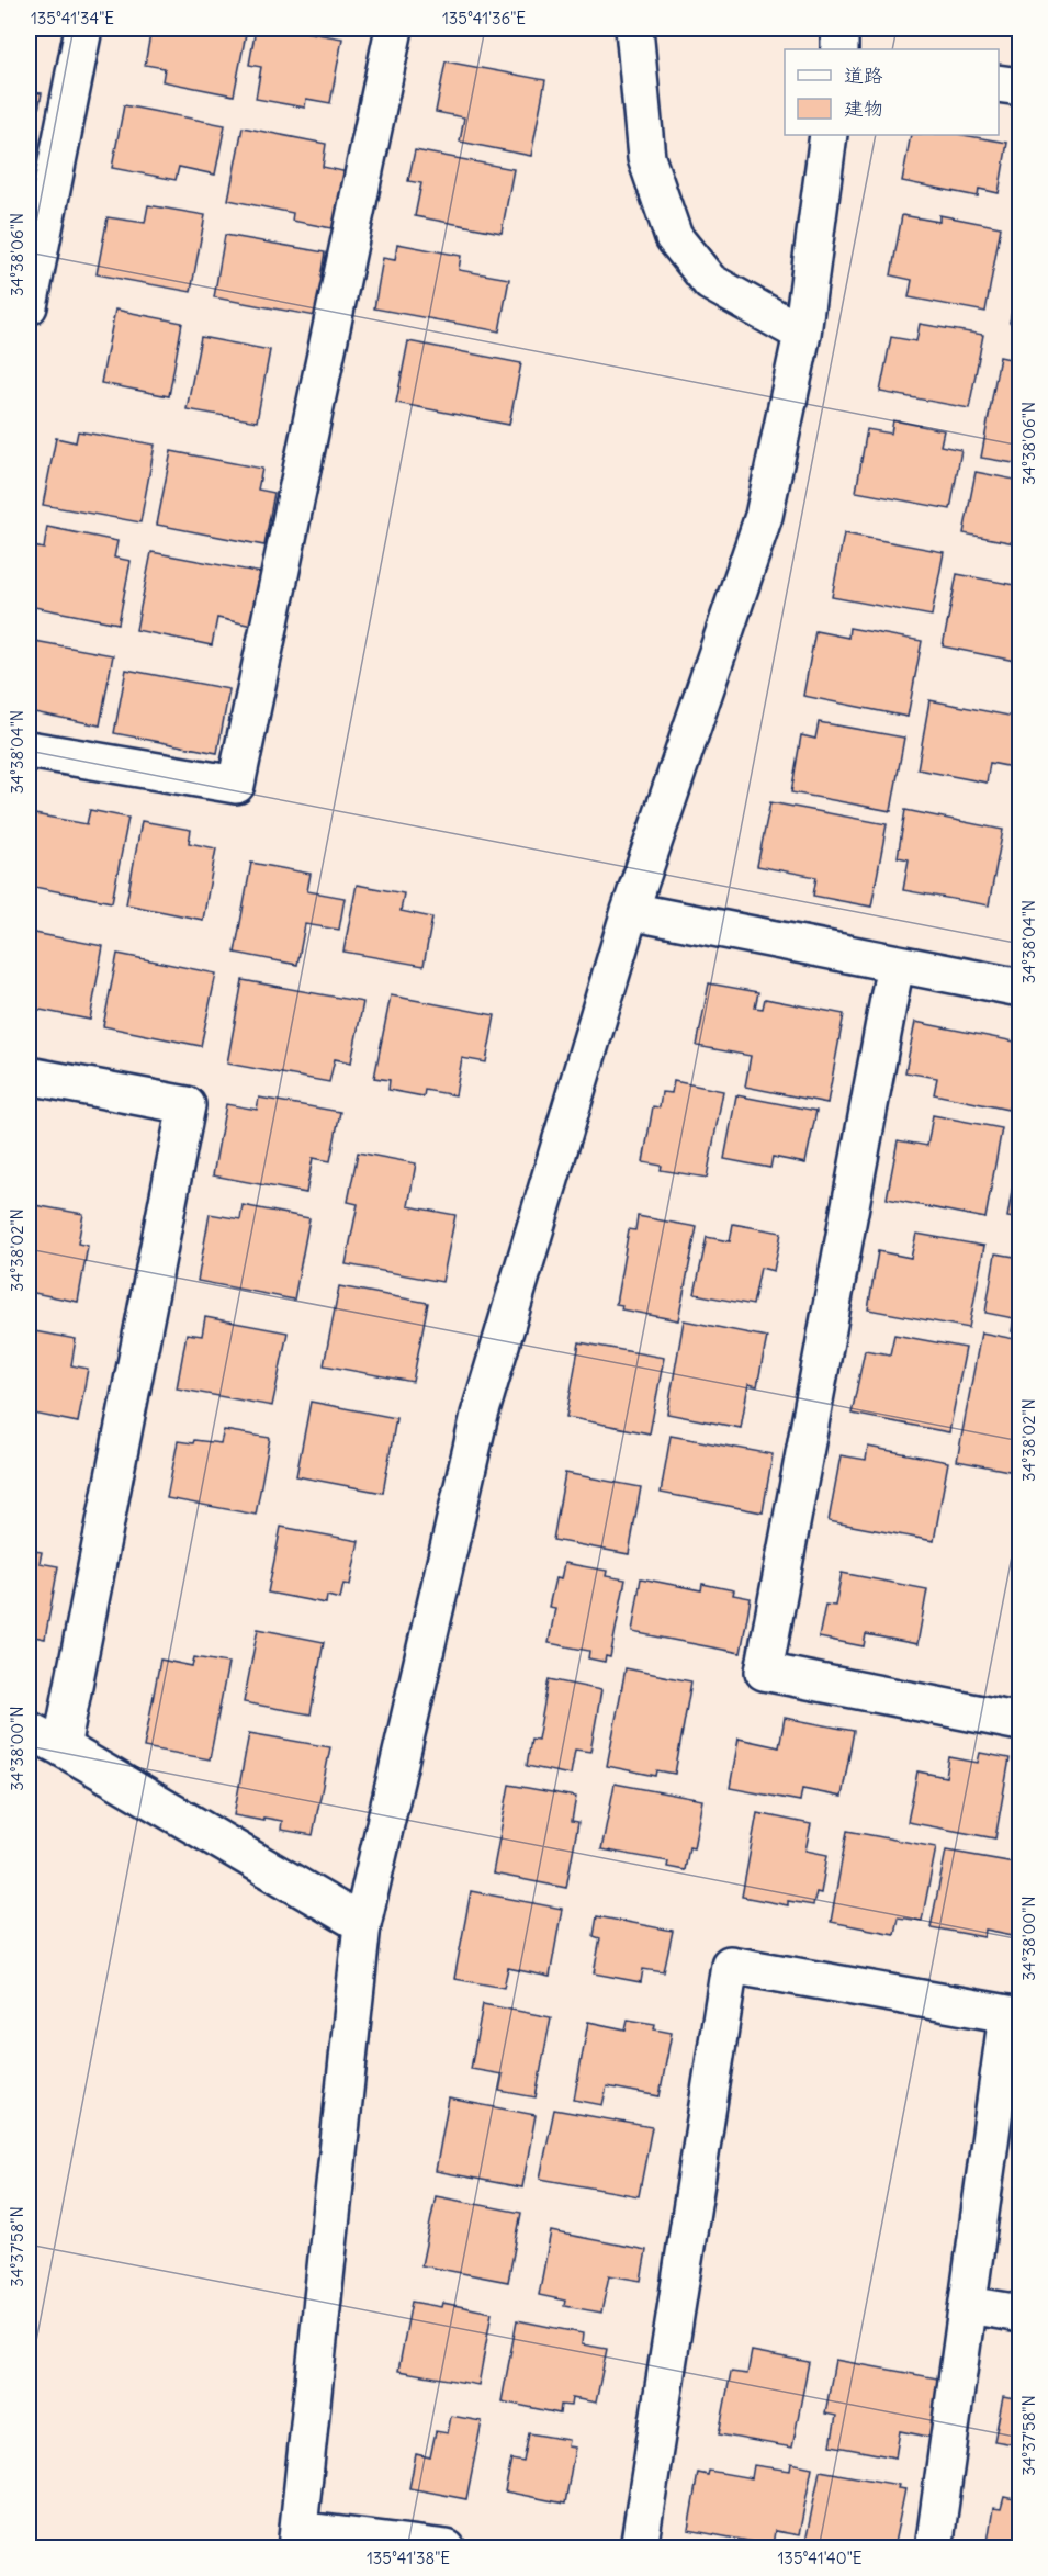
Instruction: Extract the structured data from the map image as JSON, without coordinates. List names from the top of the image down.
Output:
{
  "legend": ["道路", "建物"],
  "coordinates": [
    "135°41'34\"E",
    "135°41'36\"E",
    "34°38'06\"N",
    "34°38'04\"N",
    "34°38'02\"N",
    "34°38'00\"N",
    "34°37'58\"N",
    "135°41'38\"E",
    "135°41'40\"E"
  ]
}
